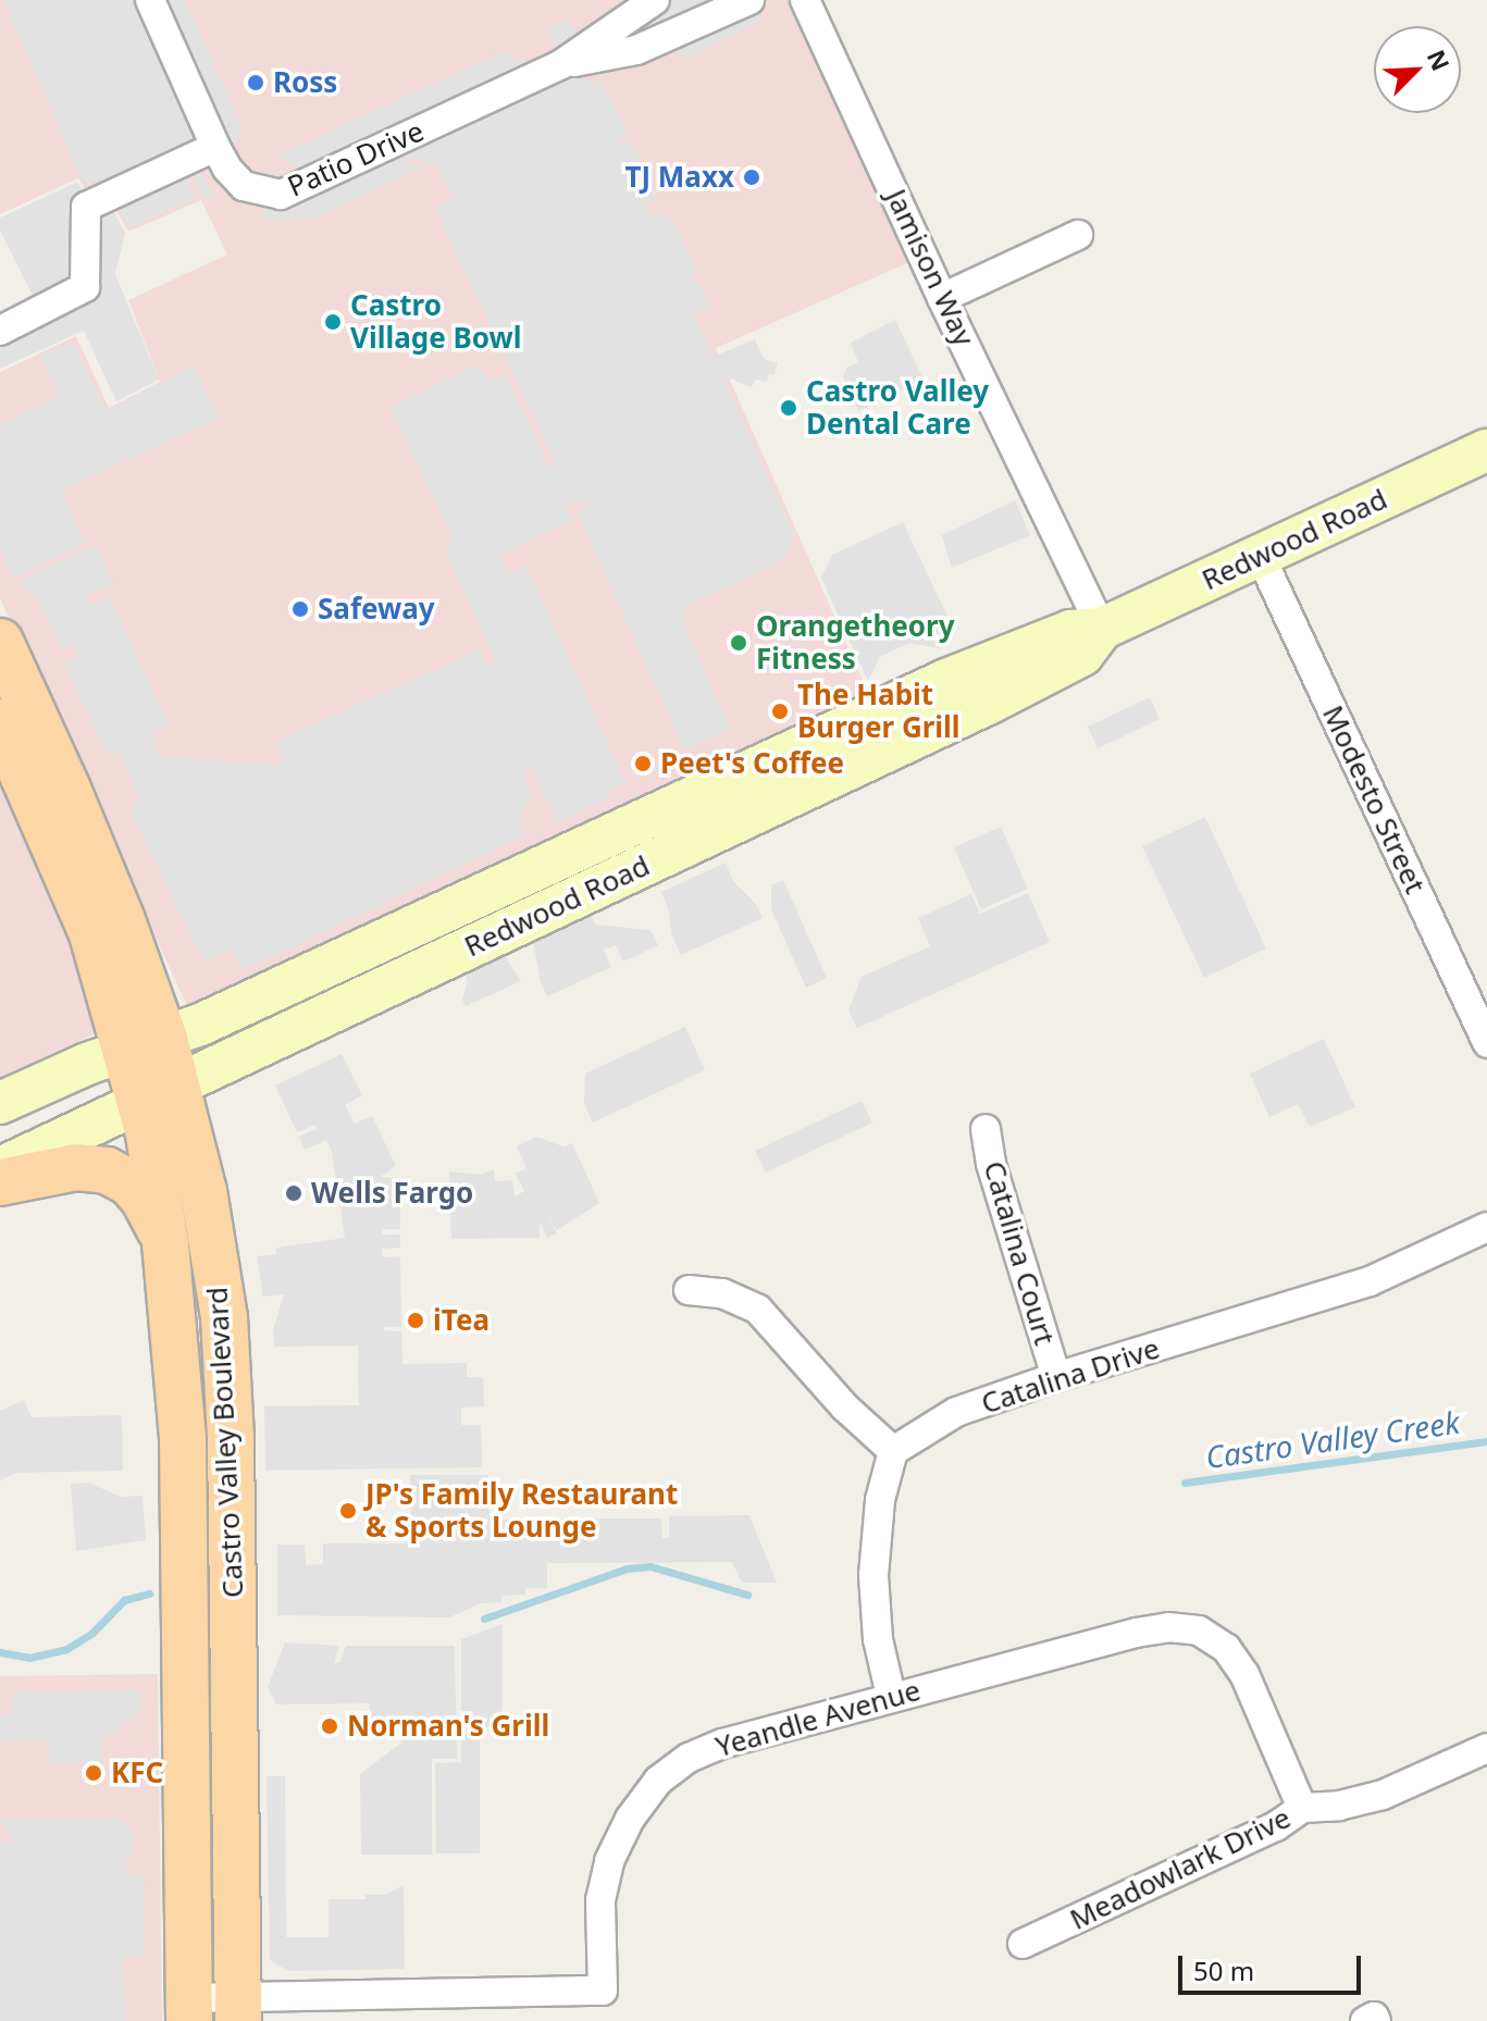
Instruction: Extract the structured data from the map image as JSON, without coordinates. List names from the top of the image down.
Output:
{
  "streets": {
    "main road": ["Redwood Road", "Castro Valley Boulevard"],
    "street": [
      "Patio Drive",
      "Jamison Way",
      "Modesto Street",
      "Catalina Court",
      "Catalina Drive",
      "Yeandle Avenue",
      "Meadowlark Drive"
    ]
  },
  "crossings": [
    ["Jamison Way", "Redwood Road"],
    ["Redwood Road", "Modesto Street"],
    ["Redwood Road", "Castro Valley Boulevard"],
    ["Catalina Court", "Catalina Drive"],
    ["Castro Valley Boulevard", "Yeandle Avenue"],
    ["Yeandle Avenue", "Meadowlark Drive"]
  ],
  "water": ["Castro Valley Creek"],
  "places": [
    "Ross",
    "TJ Maxx",
    "Castro Village Bowl",
    "Castro Valley Dental Care",
    "Safeway",
    "Orangetheory Fitness",
    "The Habit Burger Grill",
    "Peet's Coffee",
    "Wells Fargo",
    "iTea",
    "JP's Family Restaurant & Sports Lounge",
    "Norman's Grill",
    "KFC"
  ],
  "scale_bar": "50 m",
  "north": "top right"
}
